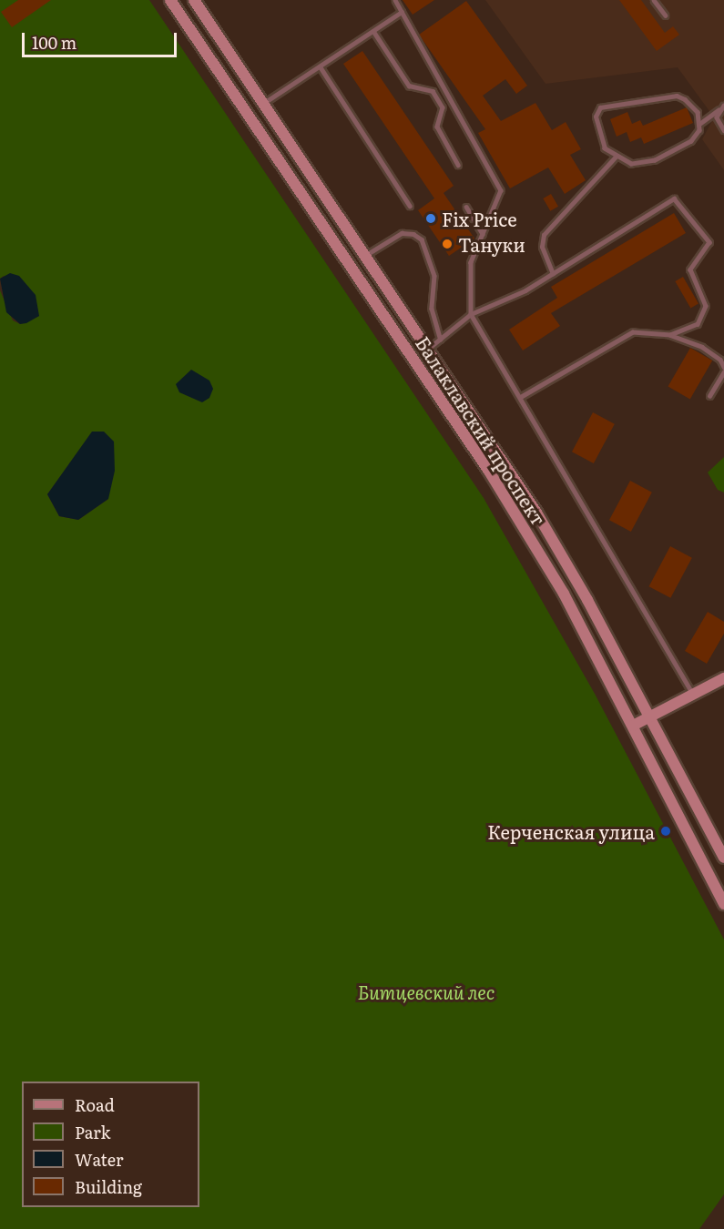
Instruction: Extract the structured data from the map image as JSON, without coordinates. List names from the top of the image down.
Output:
{
  "streets": {
    "main road": ["Балаклавский проспект"]
  },
  "parks": ["Битцевский лес"],
  "places": ["Fix Price", "Тануки", "Керченская улица"],
  "legend": [
    "Road",
    "Park",
    "Water",
    "Building"
  ],
  "scale_bar": "100 m"
}
